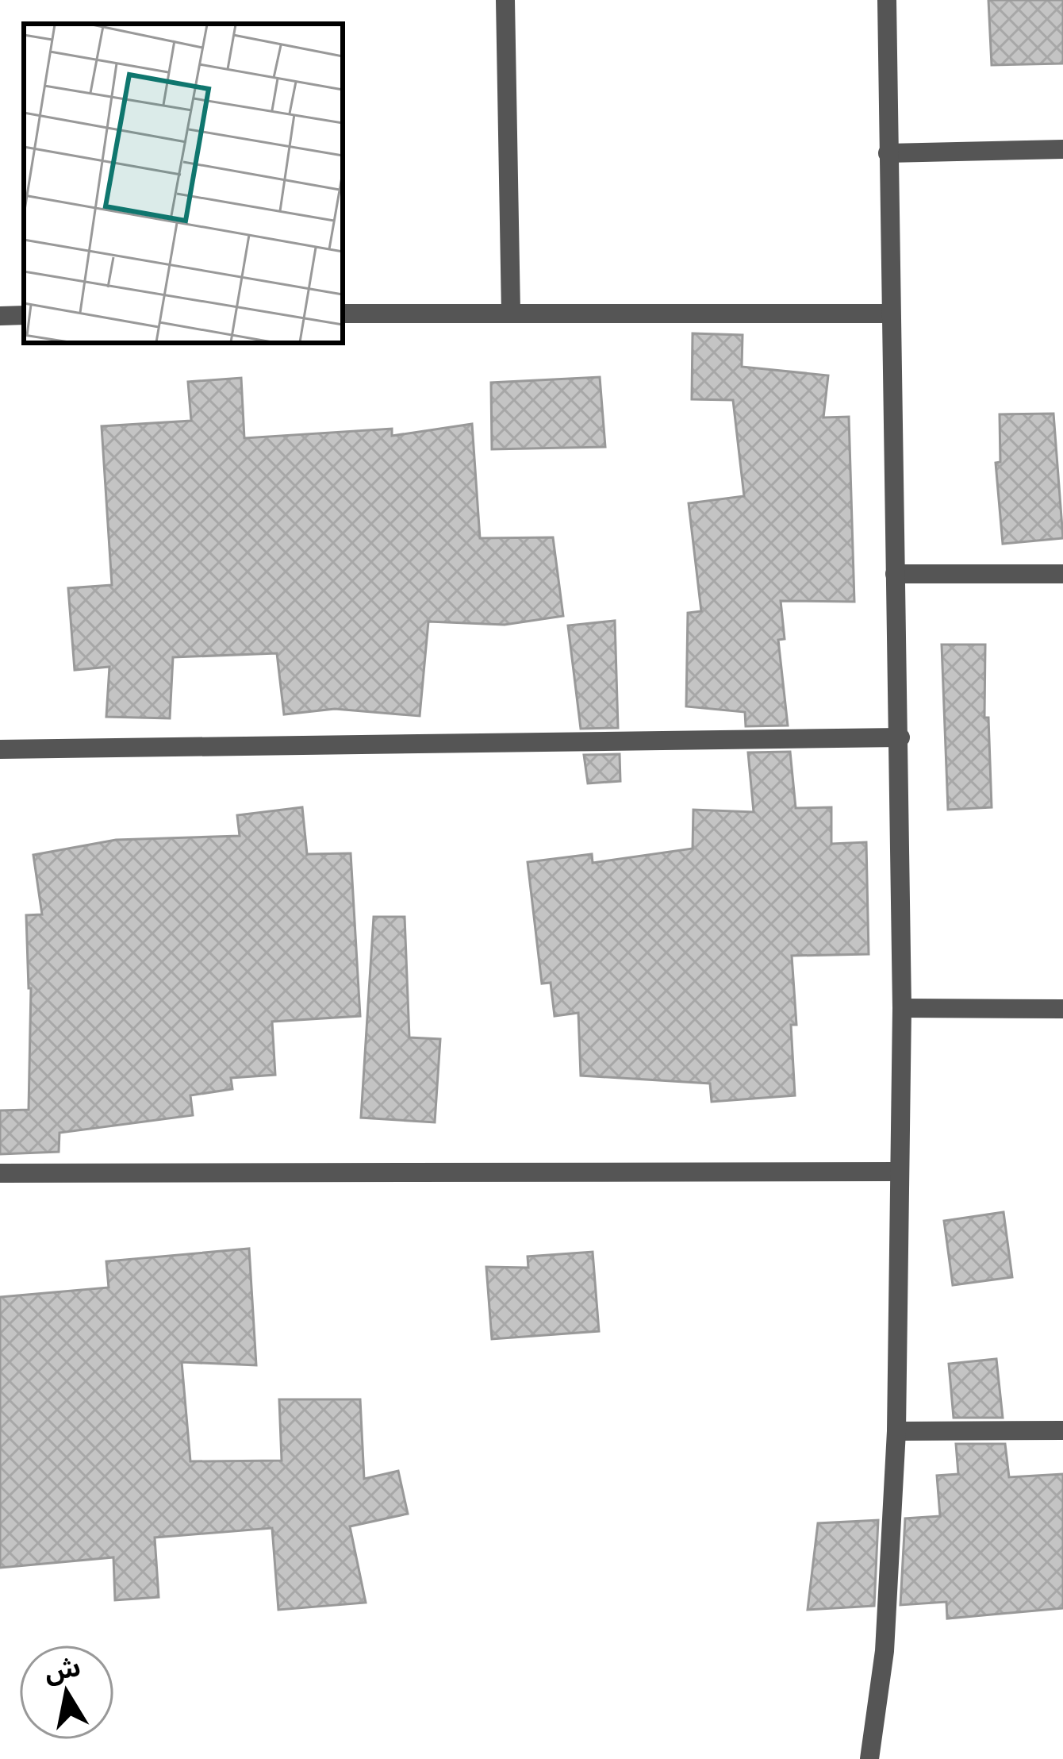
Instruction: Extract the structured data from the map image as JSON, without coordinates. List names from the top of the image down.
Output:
{
  "north": "top"
}
